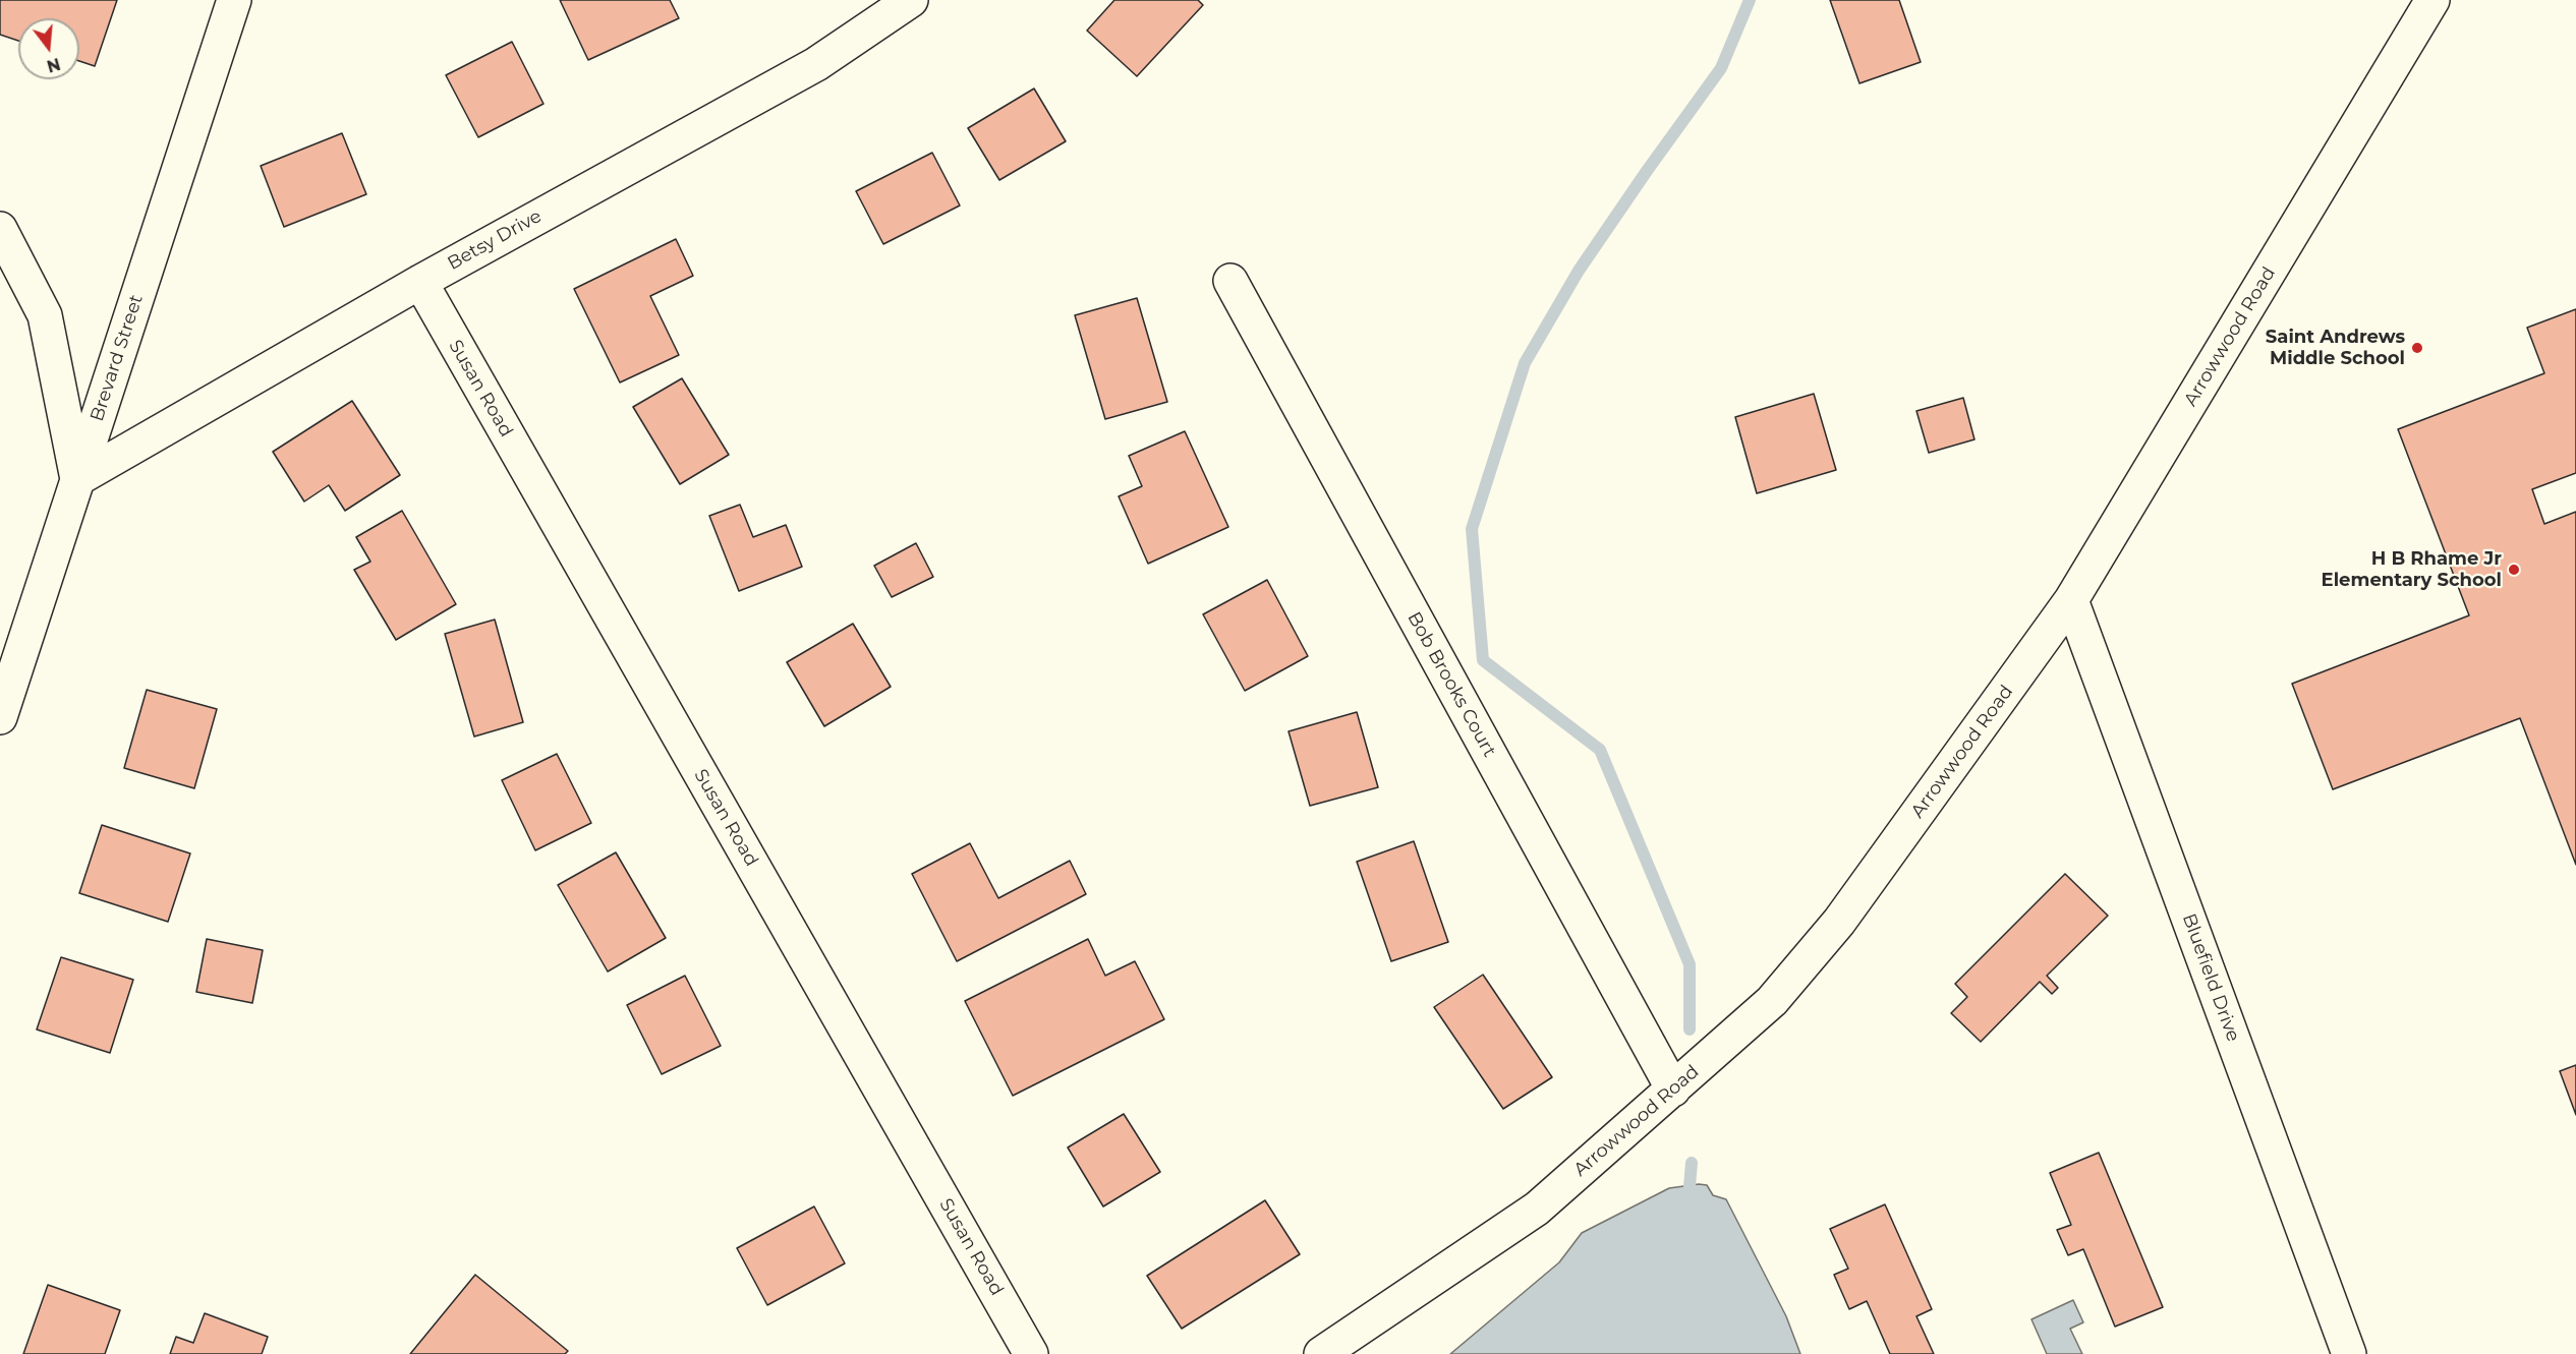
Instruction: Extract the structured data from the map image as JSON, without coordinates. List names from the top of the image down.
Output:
{
  "streets": {
    "street": [
      "Betsy Drive",
      "Arrowwood Road",
      "Brevard Street",
      "Susan Road",
      "Bob Brooks Court",
      "Bluefield Drive"
    ]
  },
  "crossings": [
    ["Betsy Drive", "Brevard Street"],
    ["Betsy Drive", "Susan Road"],
    ["Arrowwood Road", "Bob Brooks Court"],
    ["Arrowwood Road", "Bluefield Drive"]
  ],
  "places": ["Saint Andrews Middle School", "H B Rhame Jr Elementary School"],
  "north": "bottom"
}
